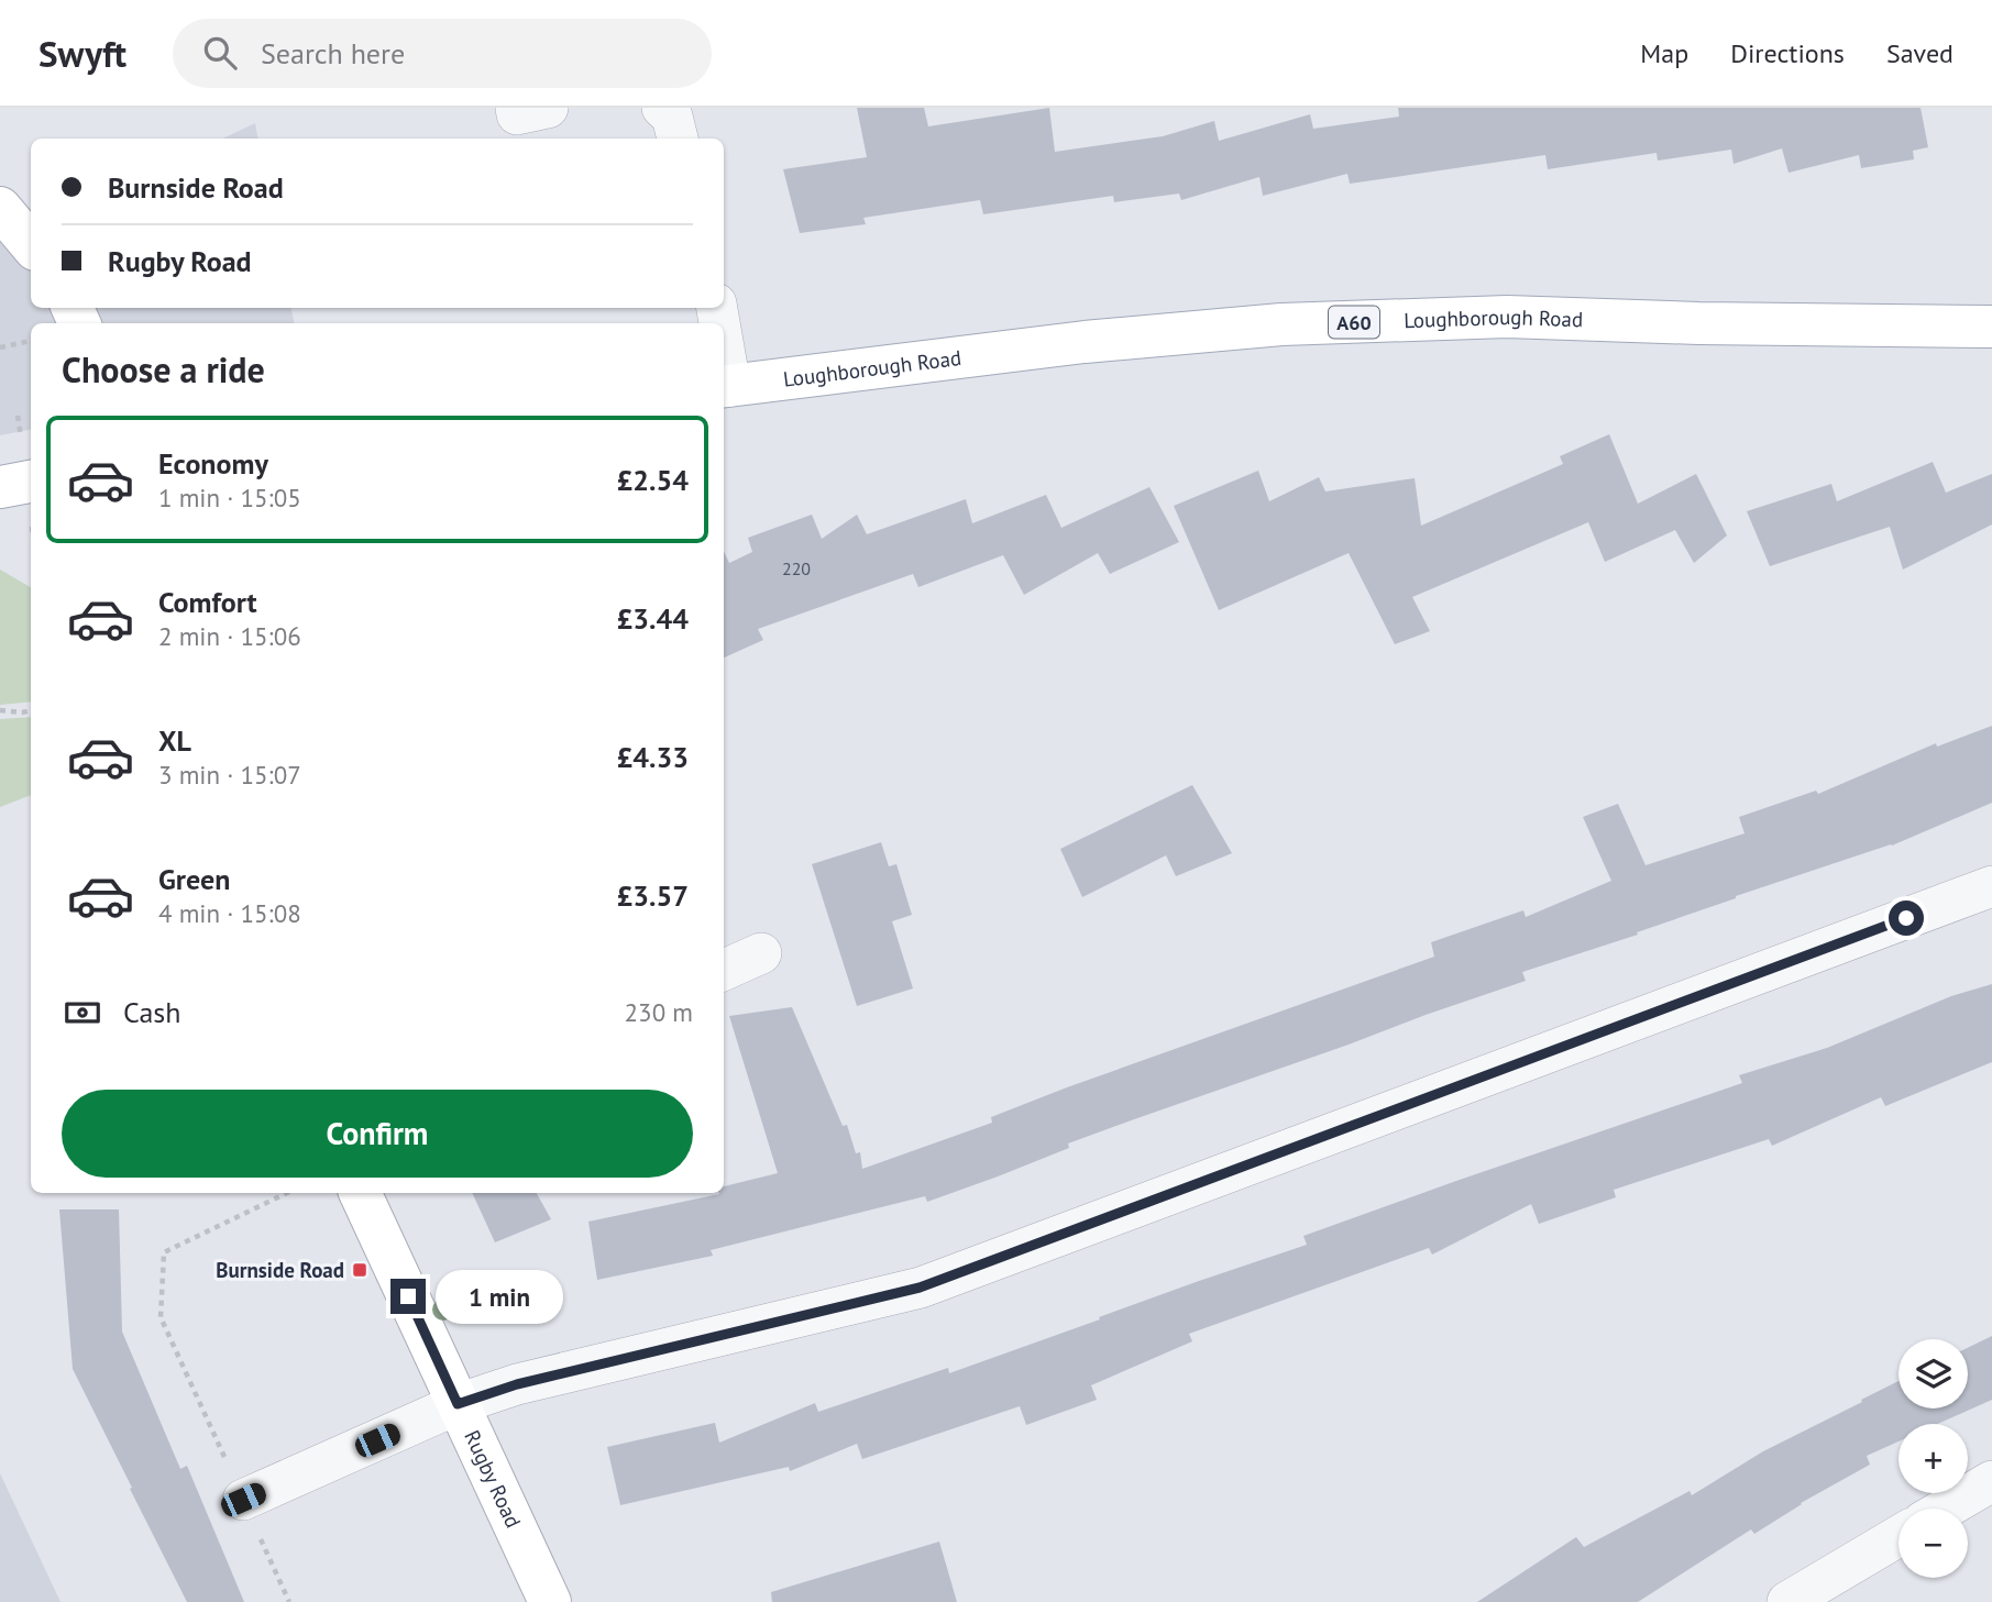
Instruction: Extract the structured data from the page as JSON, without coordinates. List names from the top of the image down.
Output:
{
  "streets": {
    "main road": ["Loughborough Road", "A60", "Rugby Road"]
  },
  "places": {
    "transit": ["Burnside Road"]
  },
  "house_numbers": ["220"],
  "page": {
    "header": "Swyft",
    "search": "Search here",
    "nav": ["Map", "Directions", "Saved"],
    "banner": ["Burnside Road", "Rugby Road"],
    "heading": "Choose a ride",
    "list": [
      {
        "name": "Economy",
        "note": "1 min · 15:05",
        "value": "£2.54"
      },
      {
        "name": "Comfort",
        "note": "2 min · 15:06",
        "value": "£3.44"
      },
      {
        "name": "XL",
        "note": "3 min · 15:07",
        "value": "£4.33"
      },
      {
        "name": "Green",
        "note": "4 min · 15:08",
        "value": "£3.57"
      }
    ],
    "pay": ["Cash", "230 m"],
    "buttons": "Confirm",
    "bubble": "1 min",
    "map_buttons": ["+", "−"]
  }
}
